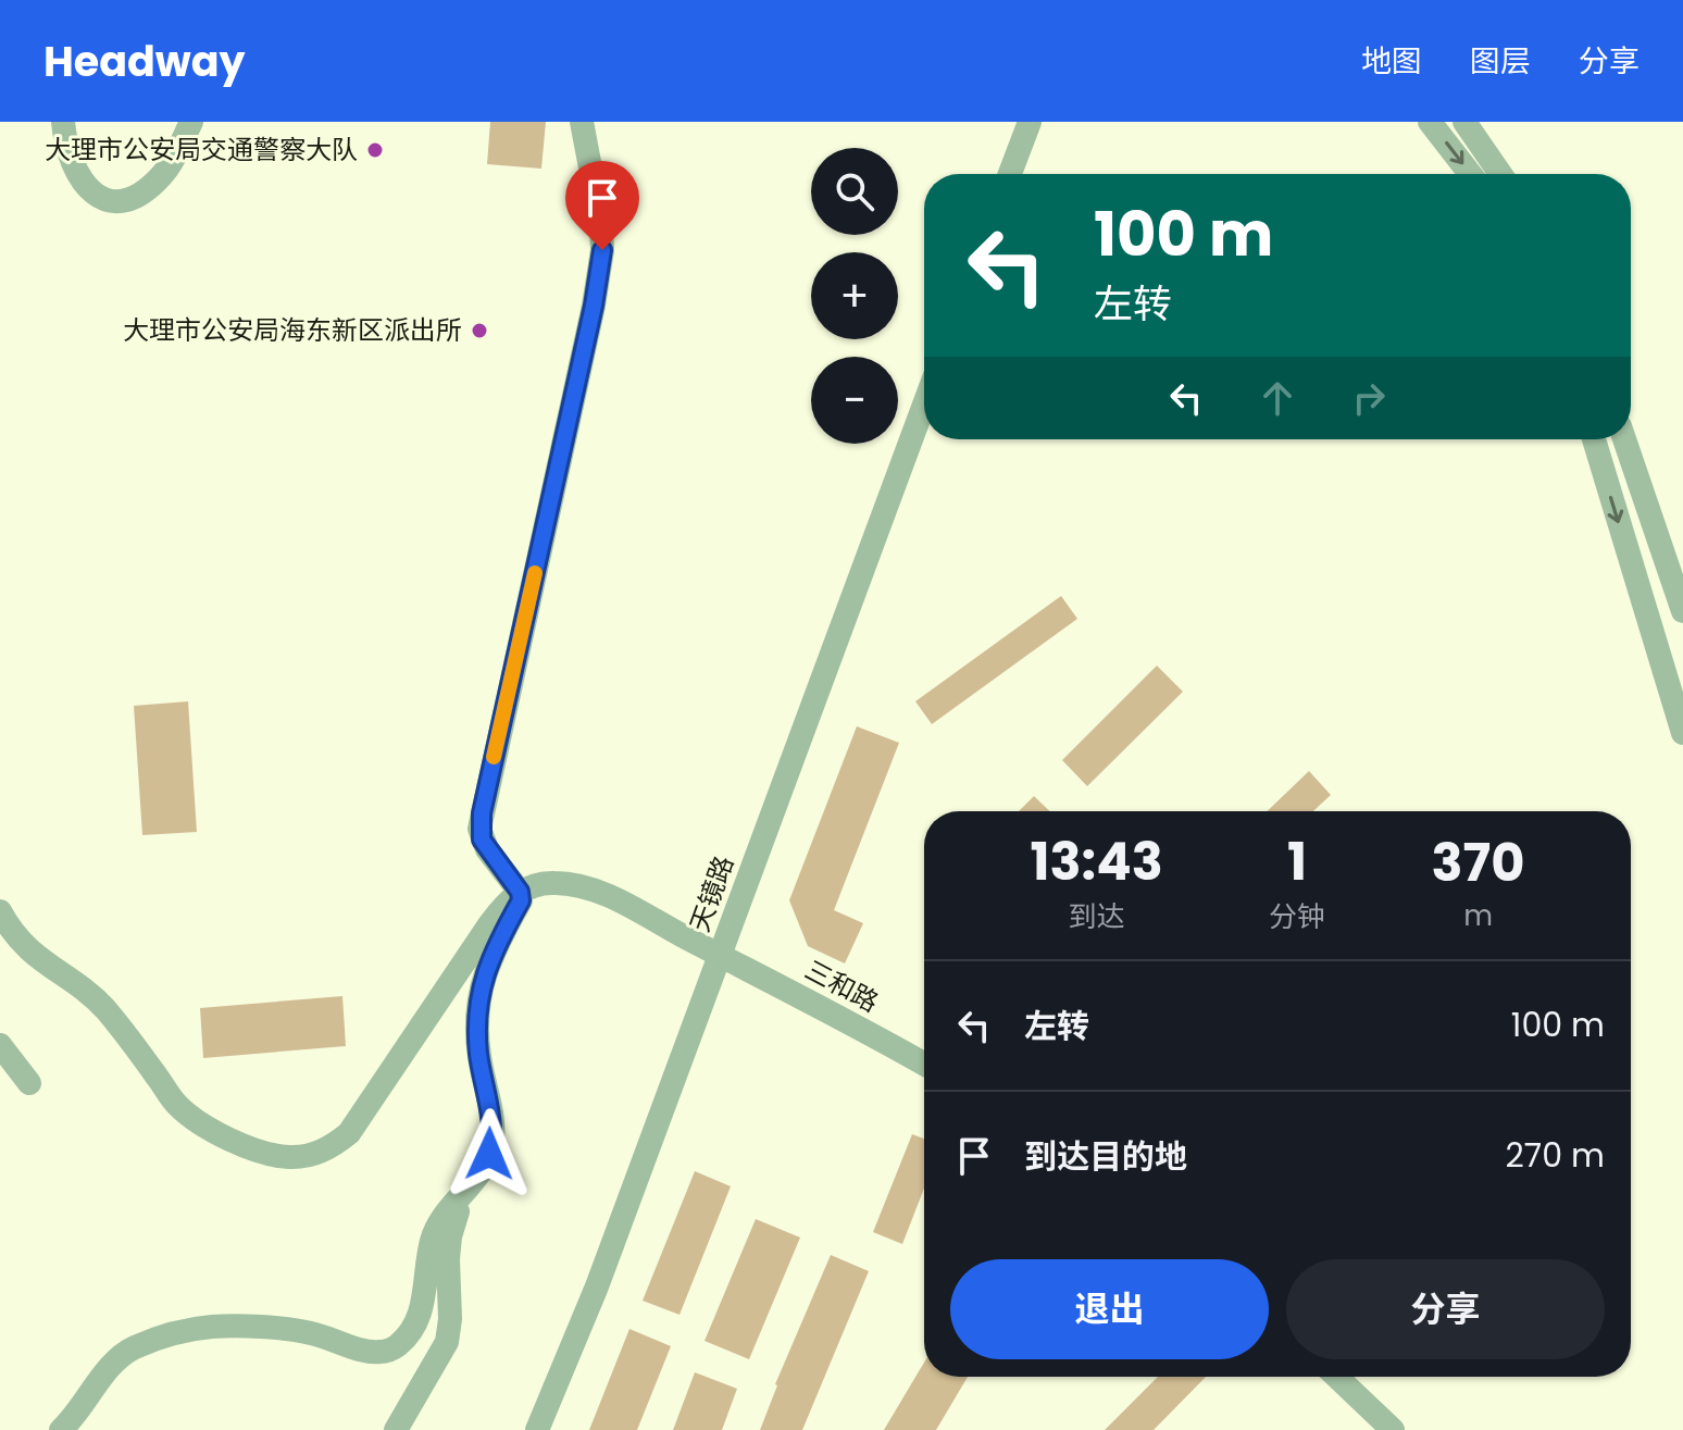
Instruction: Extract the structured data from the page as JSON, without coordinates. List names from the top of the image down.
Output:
{
  "streets": {
    "street": ["天镜路", "三和路"]
  },
  "crossings": [
    ["天镜路", "三和路"]
  ],
  "places": ["大理市公安局交通警察大队", "大理市公安局海东新区派出所"],
  "page": {
    "header": "Headway",
    "nav": ["地图", "图层", "分享"],
    "map_buttons": ["+", "−"],
    "turn": ["100 m", "左转"],
    "eta": [
      "13:43",
      "到达",
      "1",
      "分钟",
      "370",
      "m"
    ],
    "list": [
      {
        "name": "左转",
        "value": "100 m"
      },
      {
        "name": "到达目的地",
        "value": "270 m"
      }
    ],
    "buttons": ["退出", "分享"]
  }
}
